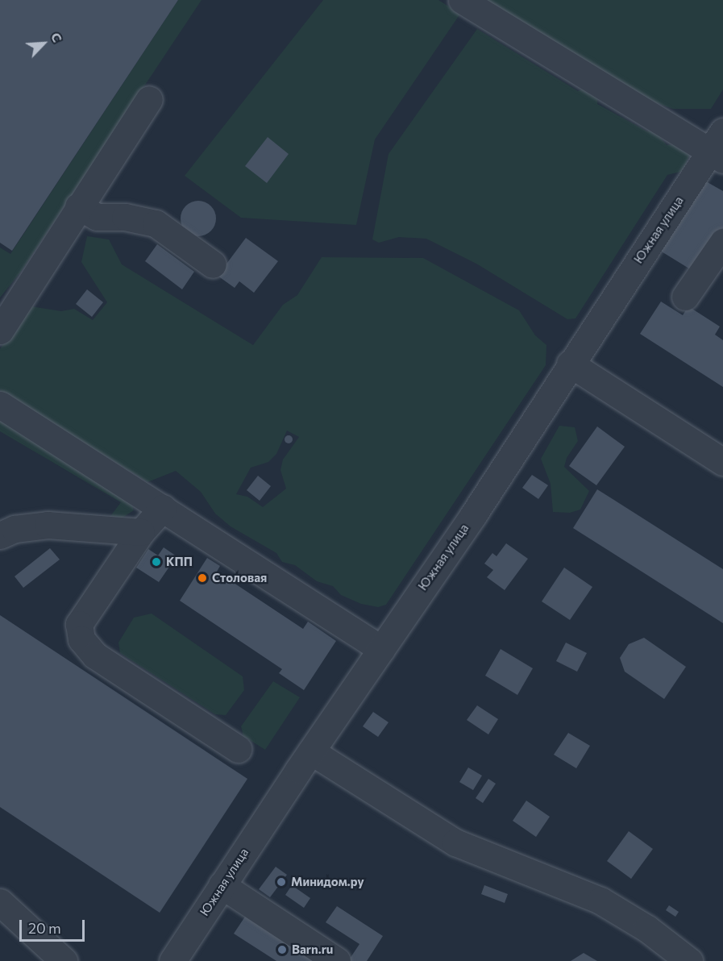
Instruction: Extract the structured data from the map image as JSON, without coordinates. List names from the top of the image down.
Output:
{
  "streets": {
    "street": ["Южная улица"]
  },
  "places": [
    "КПП",
    "Столовая",
    "Минидом.ру",
    "Barn.ru"
  ],
  "scale_bar": "20 m",
  "north": "top right"
}
